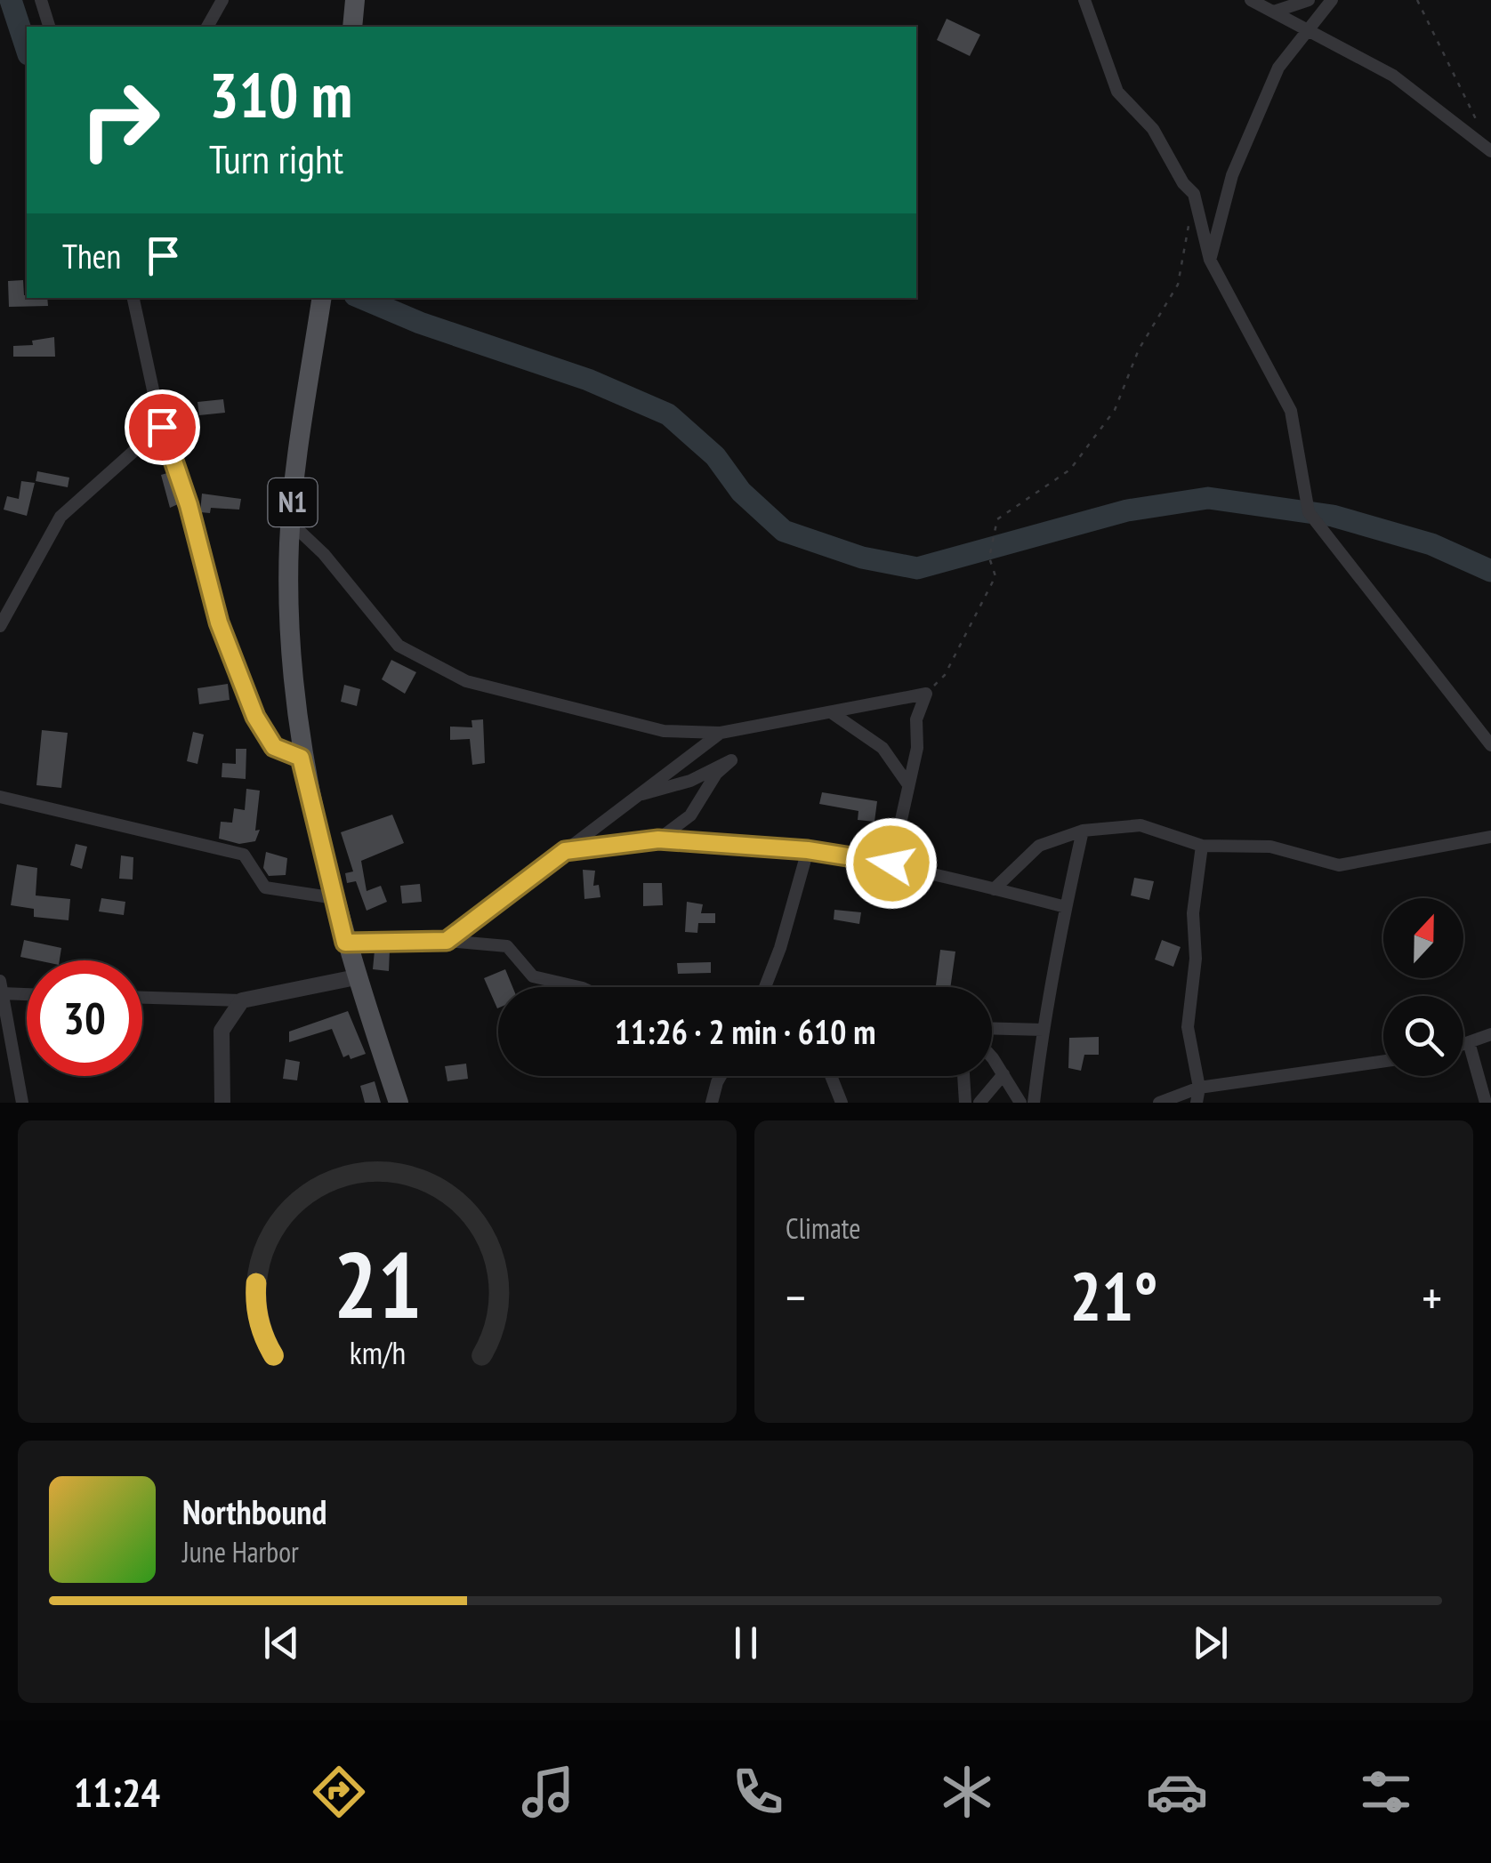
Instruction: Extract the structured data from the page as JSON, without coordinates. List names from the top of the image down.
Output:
{
  "streets": {
    "main road": ["N1"]
  },
  "north": "top",
  "page": {
    "turn": ["310 m", "Turn right"],
    "then": "Then",
    "limit": "30",
    "trip": "11:26 · 2 min · 610 m",
    "tile": "Climate",
    "heat": ["−", "21°", "+"],
    "song": ["Northbound", "June Harbor"],
    "tabs": "11:24",
    "gauge": ["21", "km/h"]
  }
}
